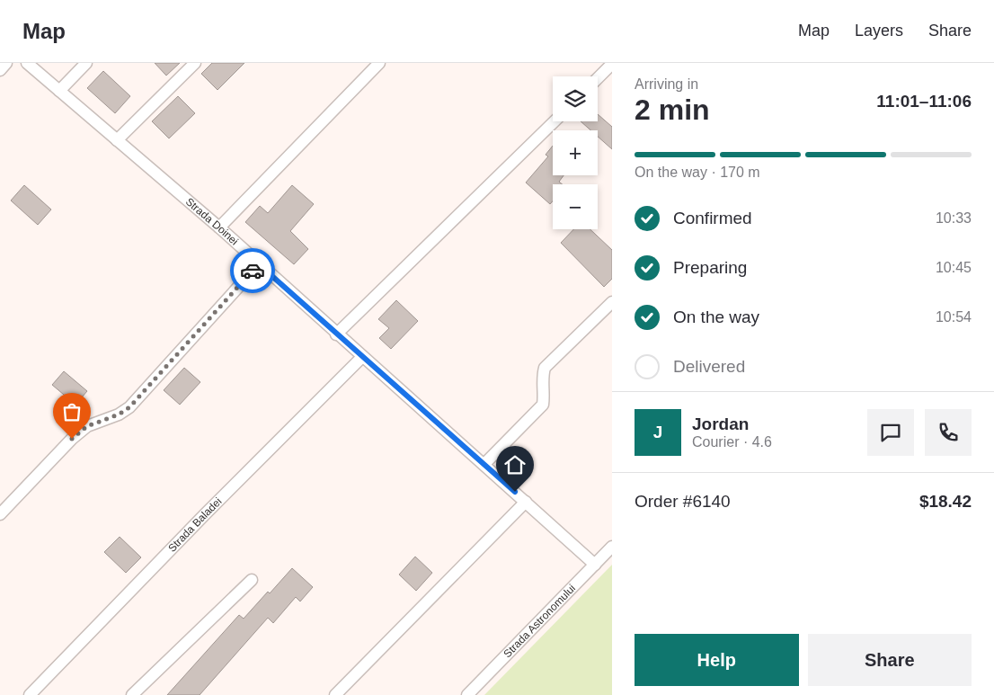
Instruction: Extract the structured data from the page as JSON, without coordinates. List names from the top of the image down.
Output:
{
  "streets": {
    "street": ["Strada Doinei", "Strada Baladei", "Strada Astronomului"]
  },
  "crossings": [
    ["Strada Doinei", "Strada Baladei"],
    ["Strada Doinei", "Strada Astronomului"]
  ],
  "page": {
    "header": "Map",
    "nav": ["Map", "Layers", "Share"],
    "heading": ["2 min", "Arriving in", "11:01–11:06"],
    "panel": [
      "Jordan",
      "Courier · 4.6",
      "Order #6140",
      "$18.42"
    ],
    "map_buttons": ["+", "−"],
    "bar": "On the way · 170 m",
    "list": [
      ["Confirmed", "10:33"],
      ["Preparing", "10:45"],
      ["On the way", "10:54"],
      "Delivered"
    ],
    "round": "J",
    "buttons": ["Help", "Share"]
  }
}
